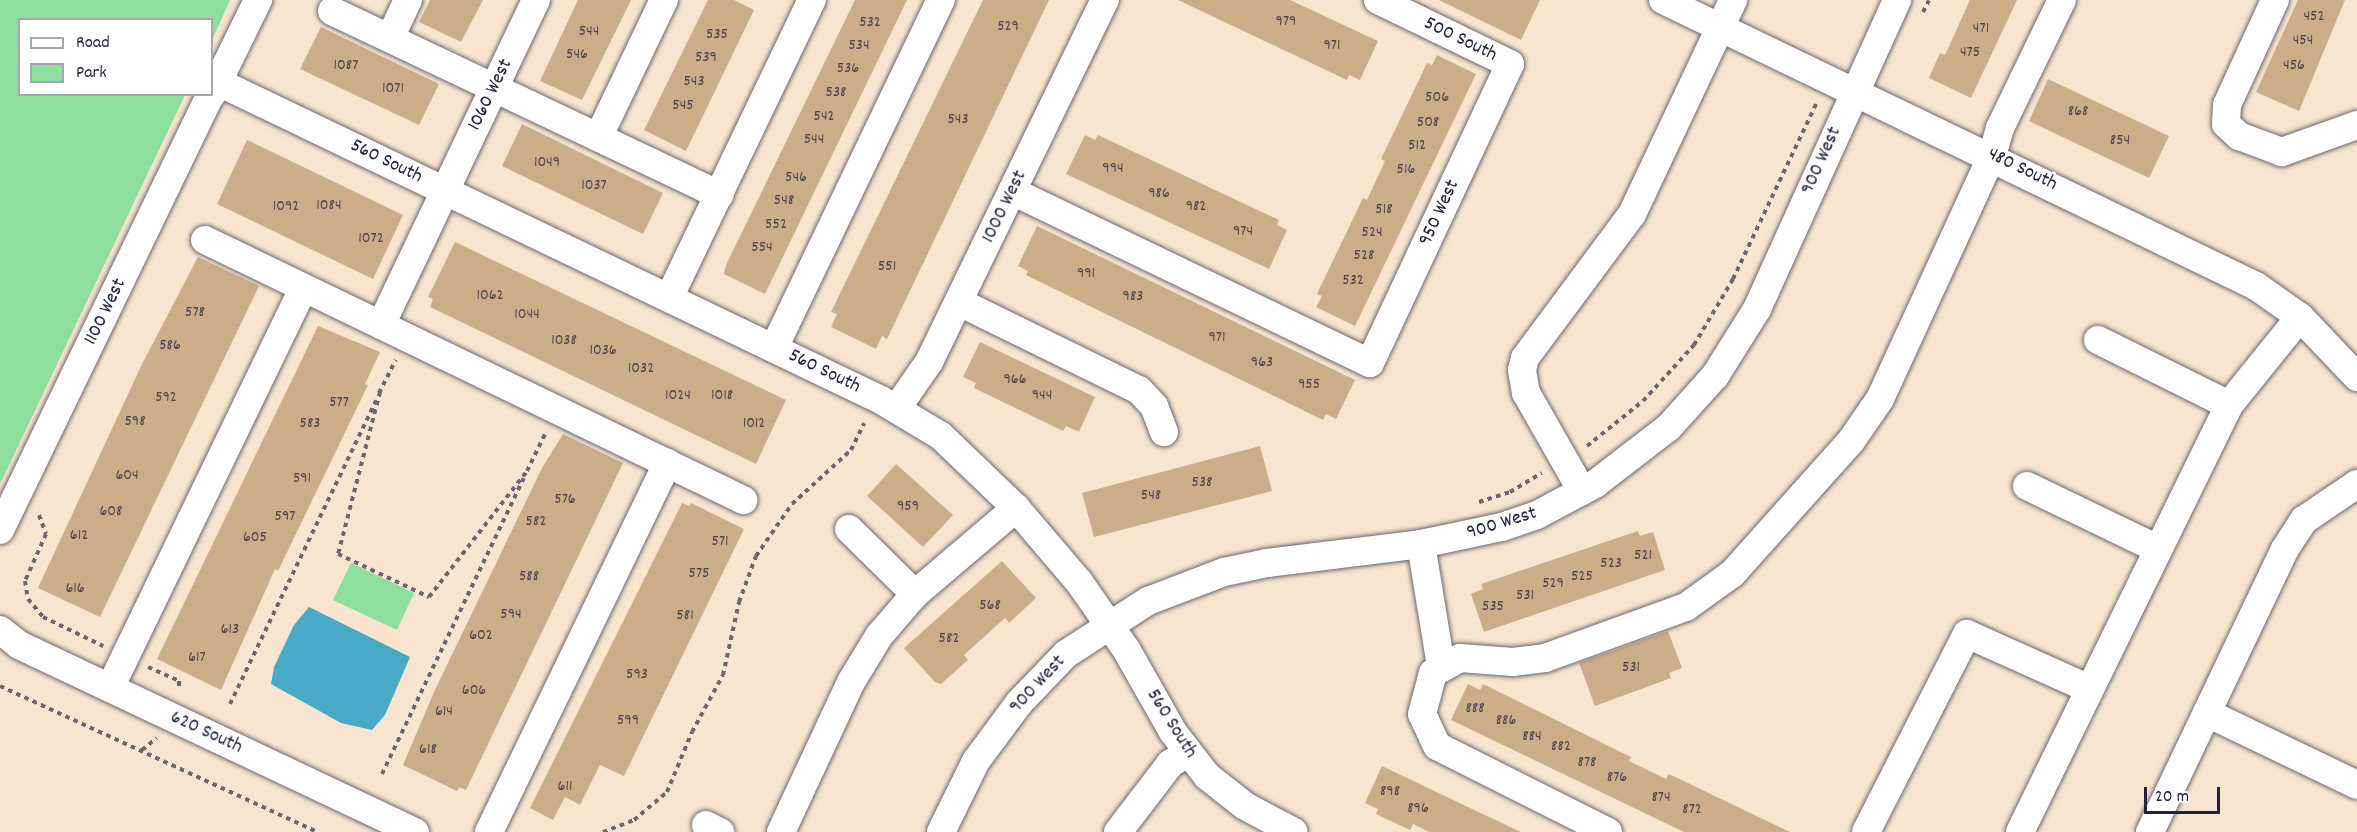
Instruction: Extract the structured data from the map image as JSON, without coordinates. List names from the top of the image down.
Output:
{
  "streets": {
    "street": [
      "500 South",
      "1060 West",
      "900 West",
      "560 South",
      "480 South",
      "1000 West",
      "950 West",
      "1100 West",
      "620 South"
    ]
  },
  "crossings": [
    ["500 South", "950 West"],
    ["1060 West", "560 South"],
    ["900 West", "560 South"],
    ["900 West", "480 South"],
    ["560 South", "1000 West"],
    ["560 South", "1100 West"],
    ["1000 West", "950 West"]
  ],
  "house_numbers": [
    "452",
    "979",
    "532",
    "529",
    "471",
    "544",
    "535",
    "454",
    "534",
    "971",
    "475",
    "546",
    "539",
    "1087",
    "456",
    "536",
    "543",
    "1071",
    "538",
    "506",
    "545",
    "868",
    "542",
    "543",
    "508",
    "544",
    "854",
    "512",
    "1049",
    "994",
    "516",
    "546",
    "1037",
    "986",
    "548",
    "1084",
    "1092",
    "982",
    "518",
    "552",
    "974",
    "524",
    "1072",
    "554",
    "528",
    "551",
    "991",
    "532",
    "1062",
    "983",
    "578",
    "1044",
    "971",
    "1038",
    "586",
    "1036",
    "963",
    "1032",
    "966",
    "955",
    "1024",
    "1018",
    "944",
    "592",
    "577",
    "598",
    "583",
    "1012",
    "604",
    "591",
    "538",
    "548",
    "576",
    "959",
    "608",
    "597",
    "582",
    "612",
    "605",
    "571",
    "521",
    "523",
    "575",
    "588",
    "525",
    "529",
    "616",
    "531",
    "568",
    "535",
    "594",
    "581",
    "613",
    "602",
    "582",
    "617",
    "531",
    "593",
    "606",
    "888",
    "614",
    "599",
    "886",
    "884",
    "882",
    "618",
    "878",
    "876",
    "611",
    "898",
    "874",
    "896",
    "872"
  ],
  "legend": ["Road", "Park"],
  "scale_bar": "20 m"
}
